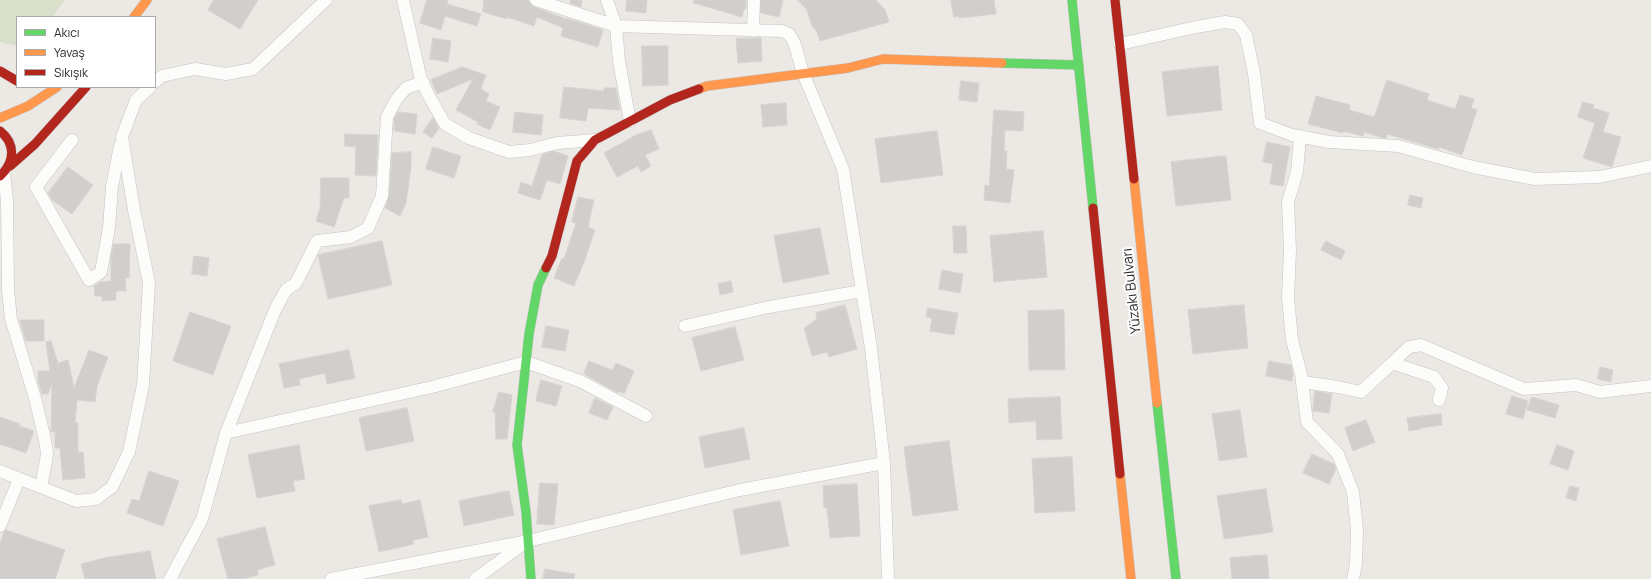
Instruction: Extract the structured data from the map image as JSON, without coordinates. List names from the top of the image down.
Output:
{
  "streets": {
    "main road": ["Yüzakı Bulvarı"]
  },
  "legend": ["Akıcı", "Yavaş", "Sıkışık"]
}
